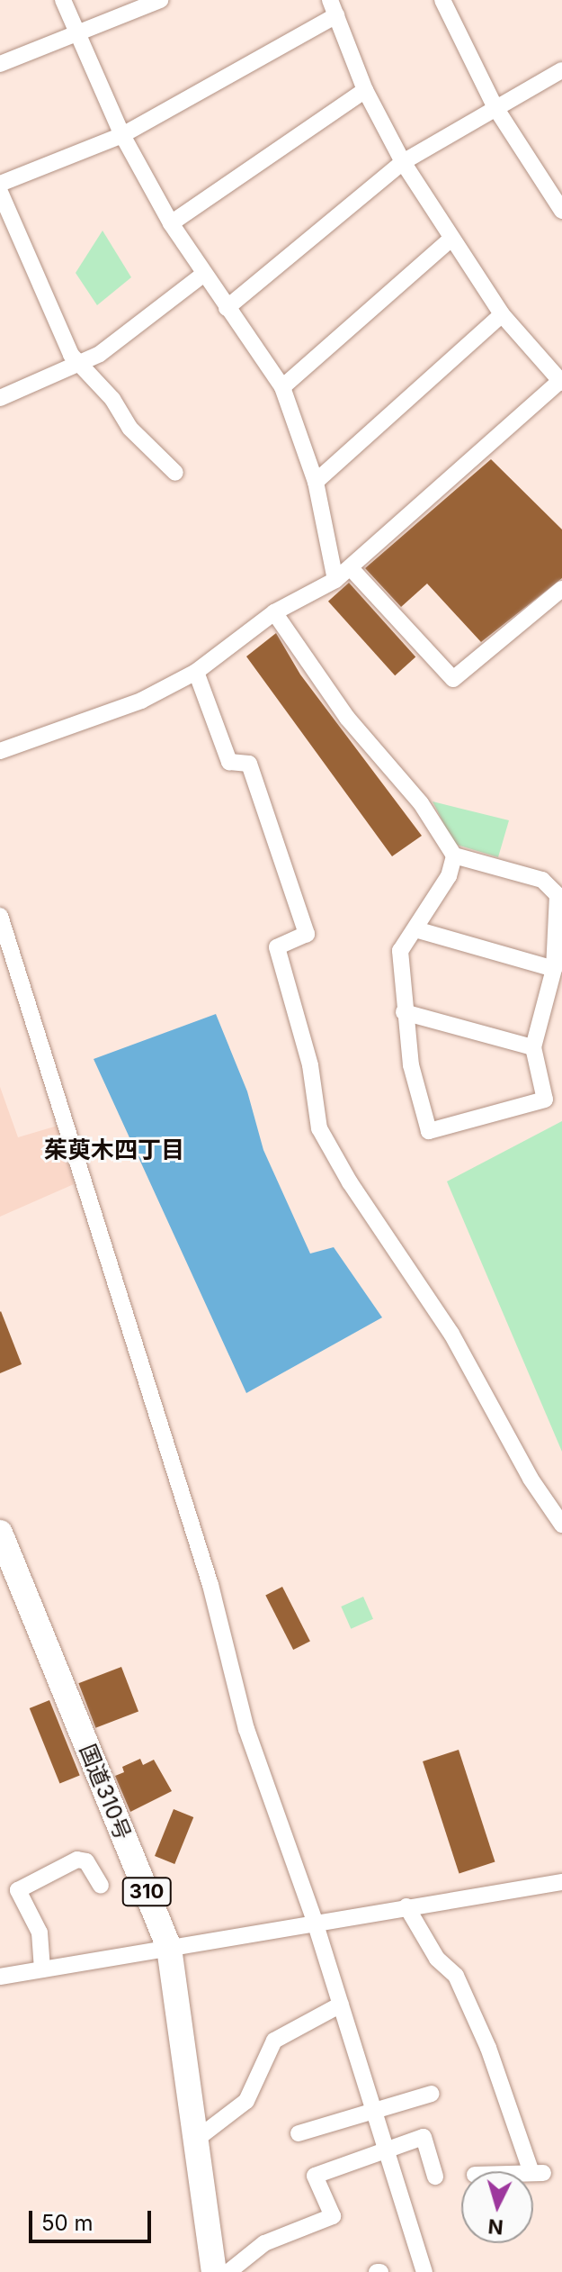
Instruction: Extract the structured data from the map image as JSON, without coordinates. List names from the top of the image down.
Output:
{
  "streets": {
    "highway": ["国道310号", "310"]
  },
  "districts": ["茱萸木四丁目"],
  "scale_bar": "50 m",
  "north": "bottom"
}
